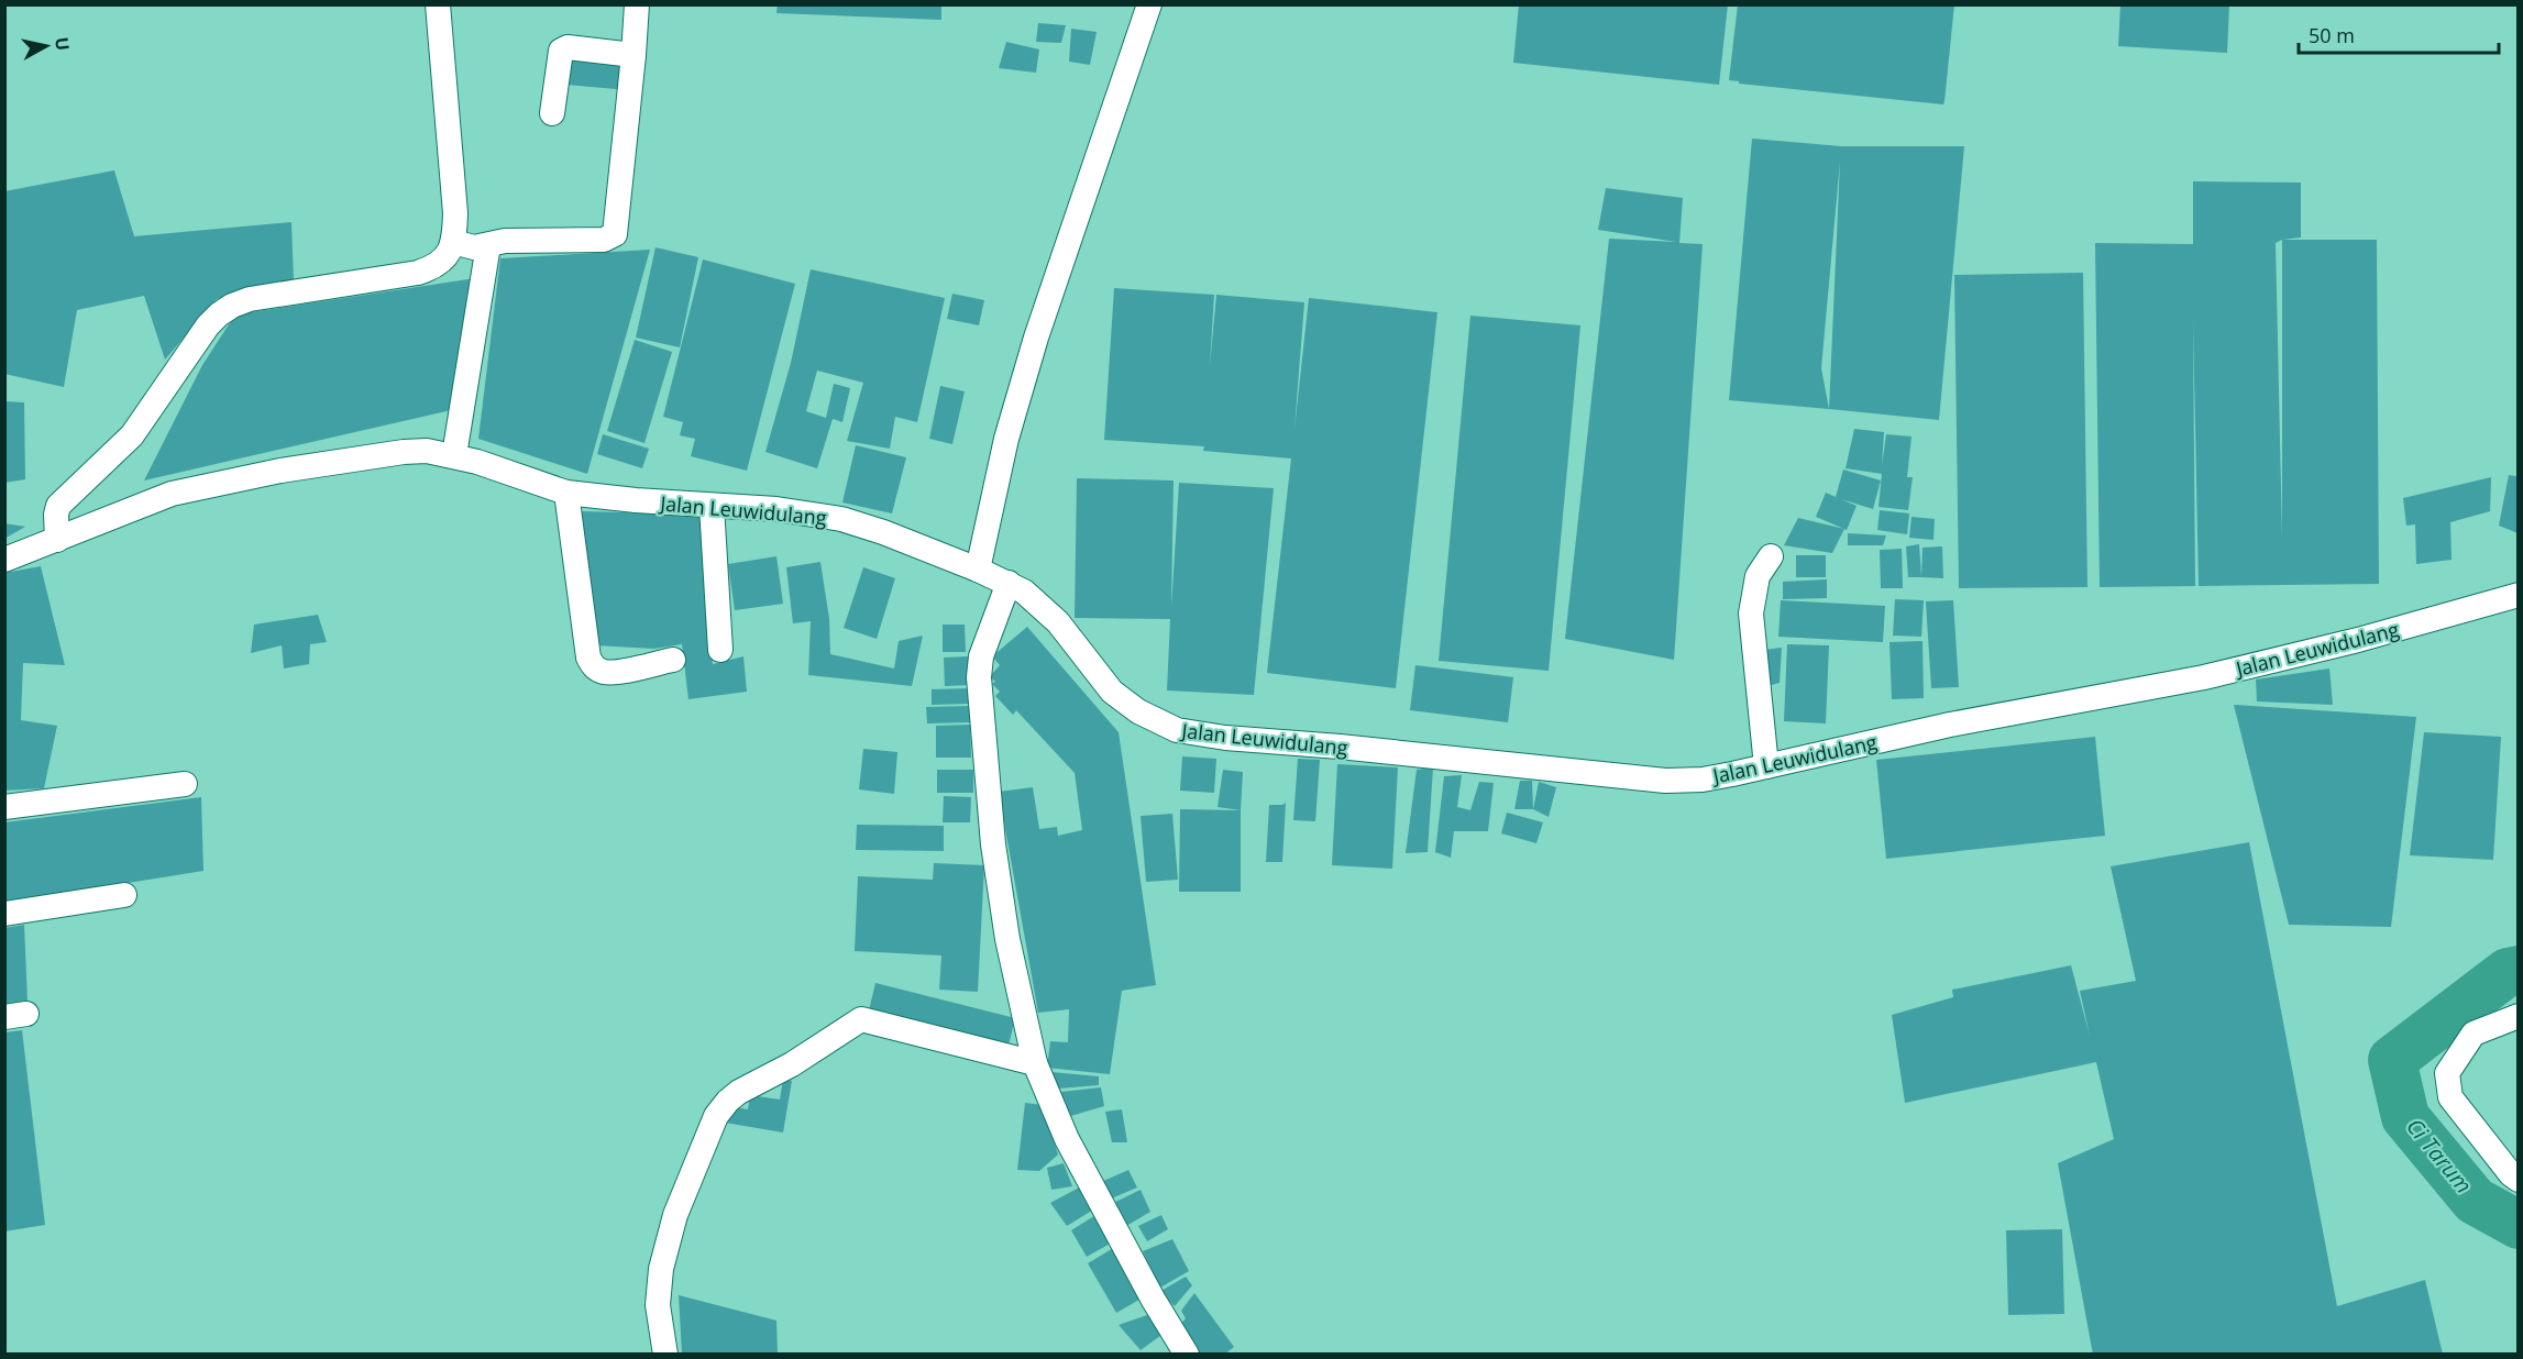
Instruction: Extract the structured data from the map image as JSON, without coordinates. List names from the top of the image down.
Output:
{
  "streets": {
    "street": ["Jalan Leuwidulang"]
  },
  "water": ["Ci Tarum"],
  "scale_bar": "50 m",
  "north": "right"
}
